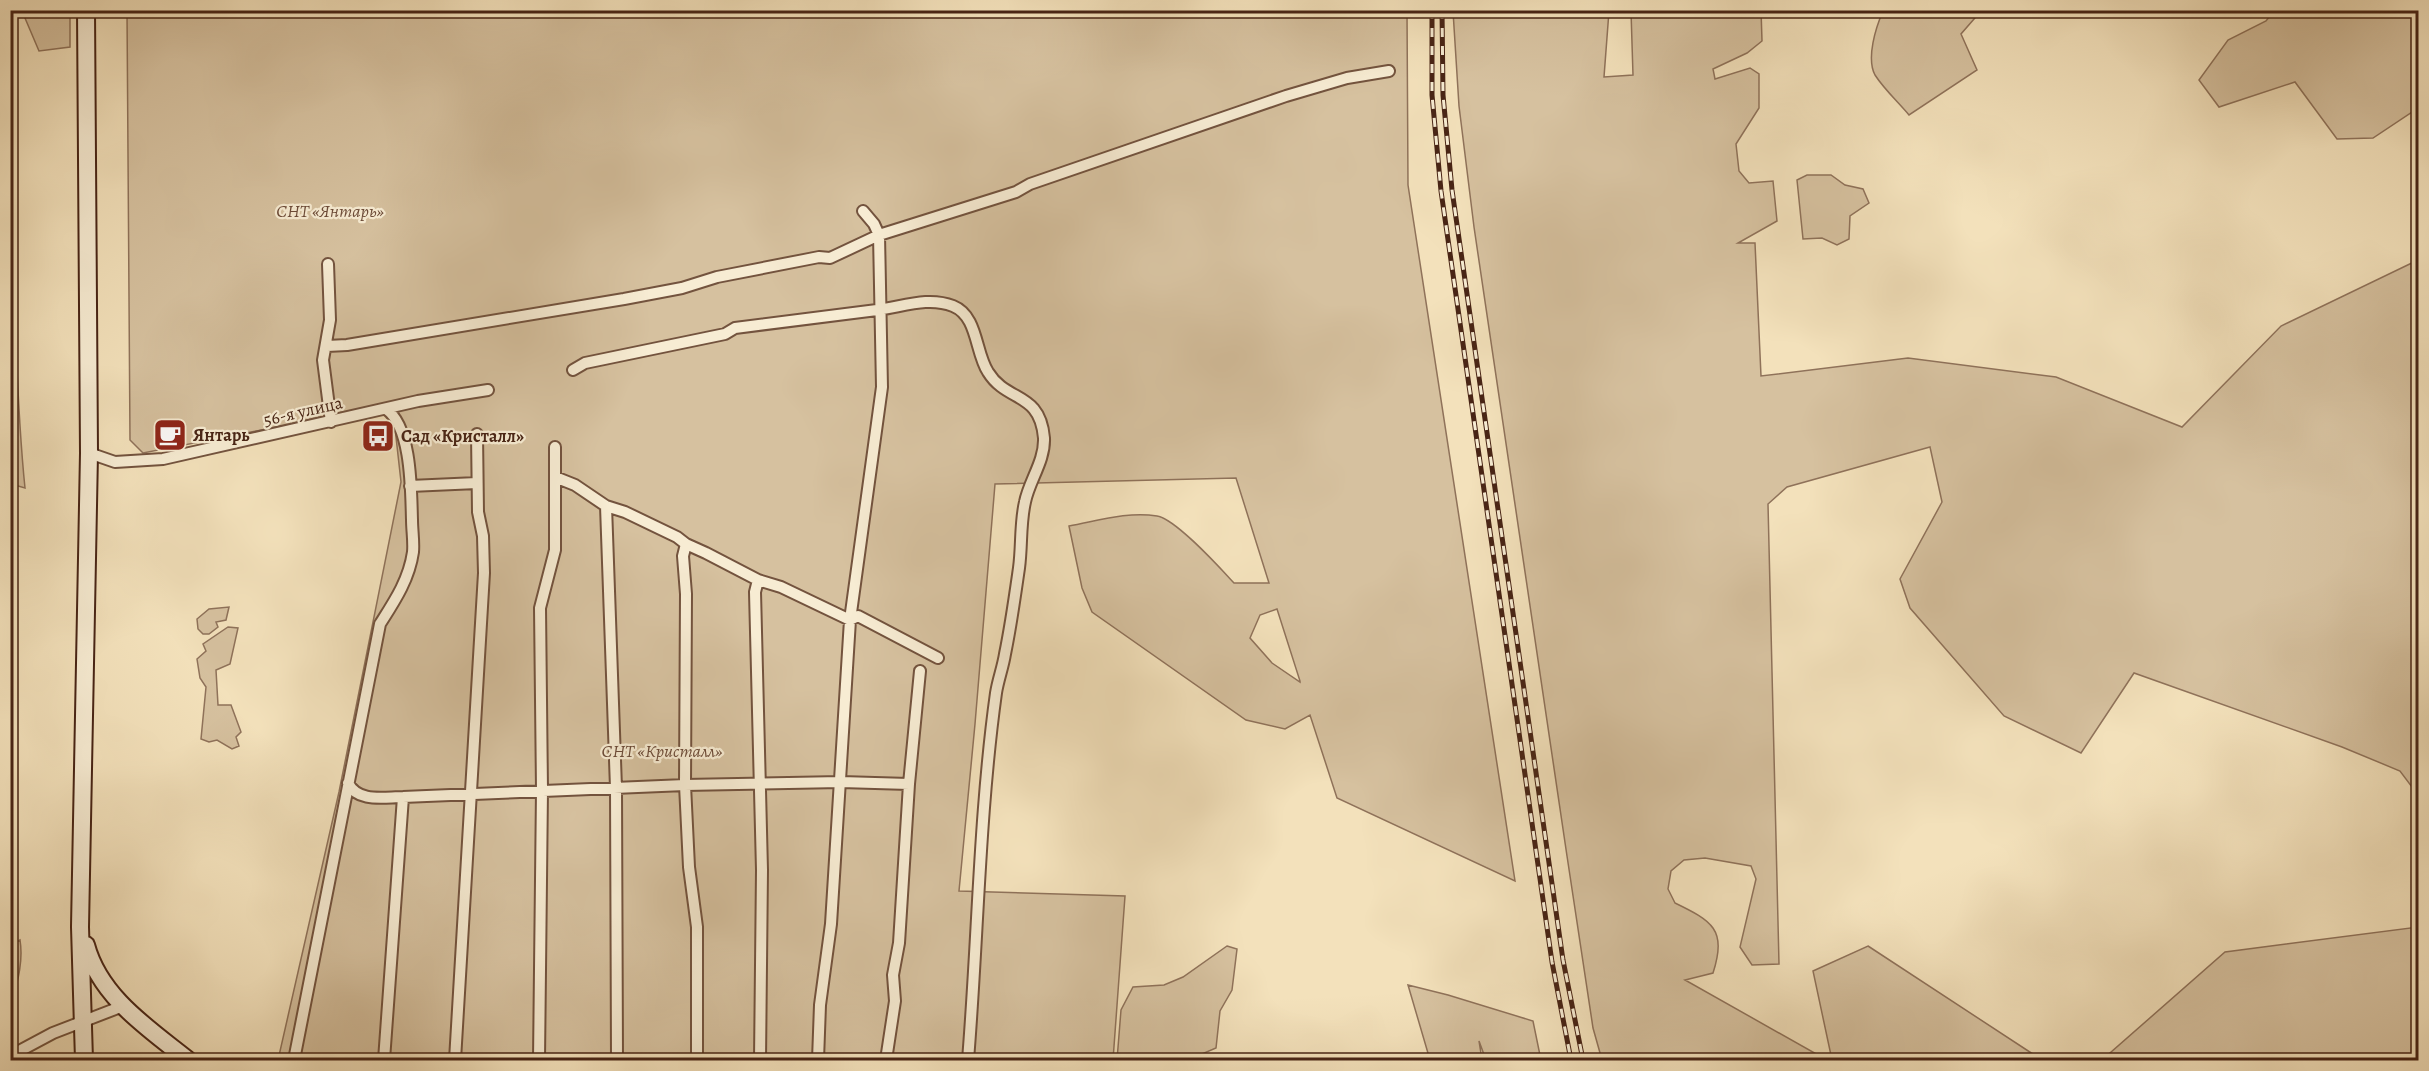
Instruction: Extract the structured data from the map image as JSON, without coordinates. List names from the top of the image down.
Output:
{
  "streets": {
    "street": ["56-я улица"]
  },
  "parks": ["СНТ «Янтарь»", "СНТ «Кристалл»"],
  "places": {
    "cafe": ["Янтарь"],
    "bus stop": ["Сад «Кристалл»"]
  }
}
